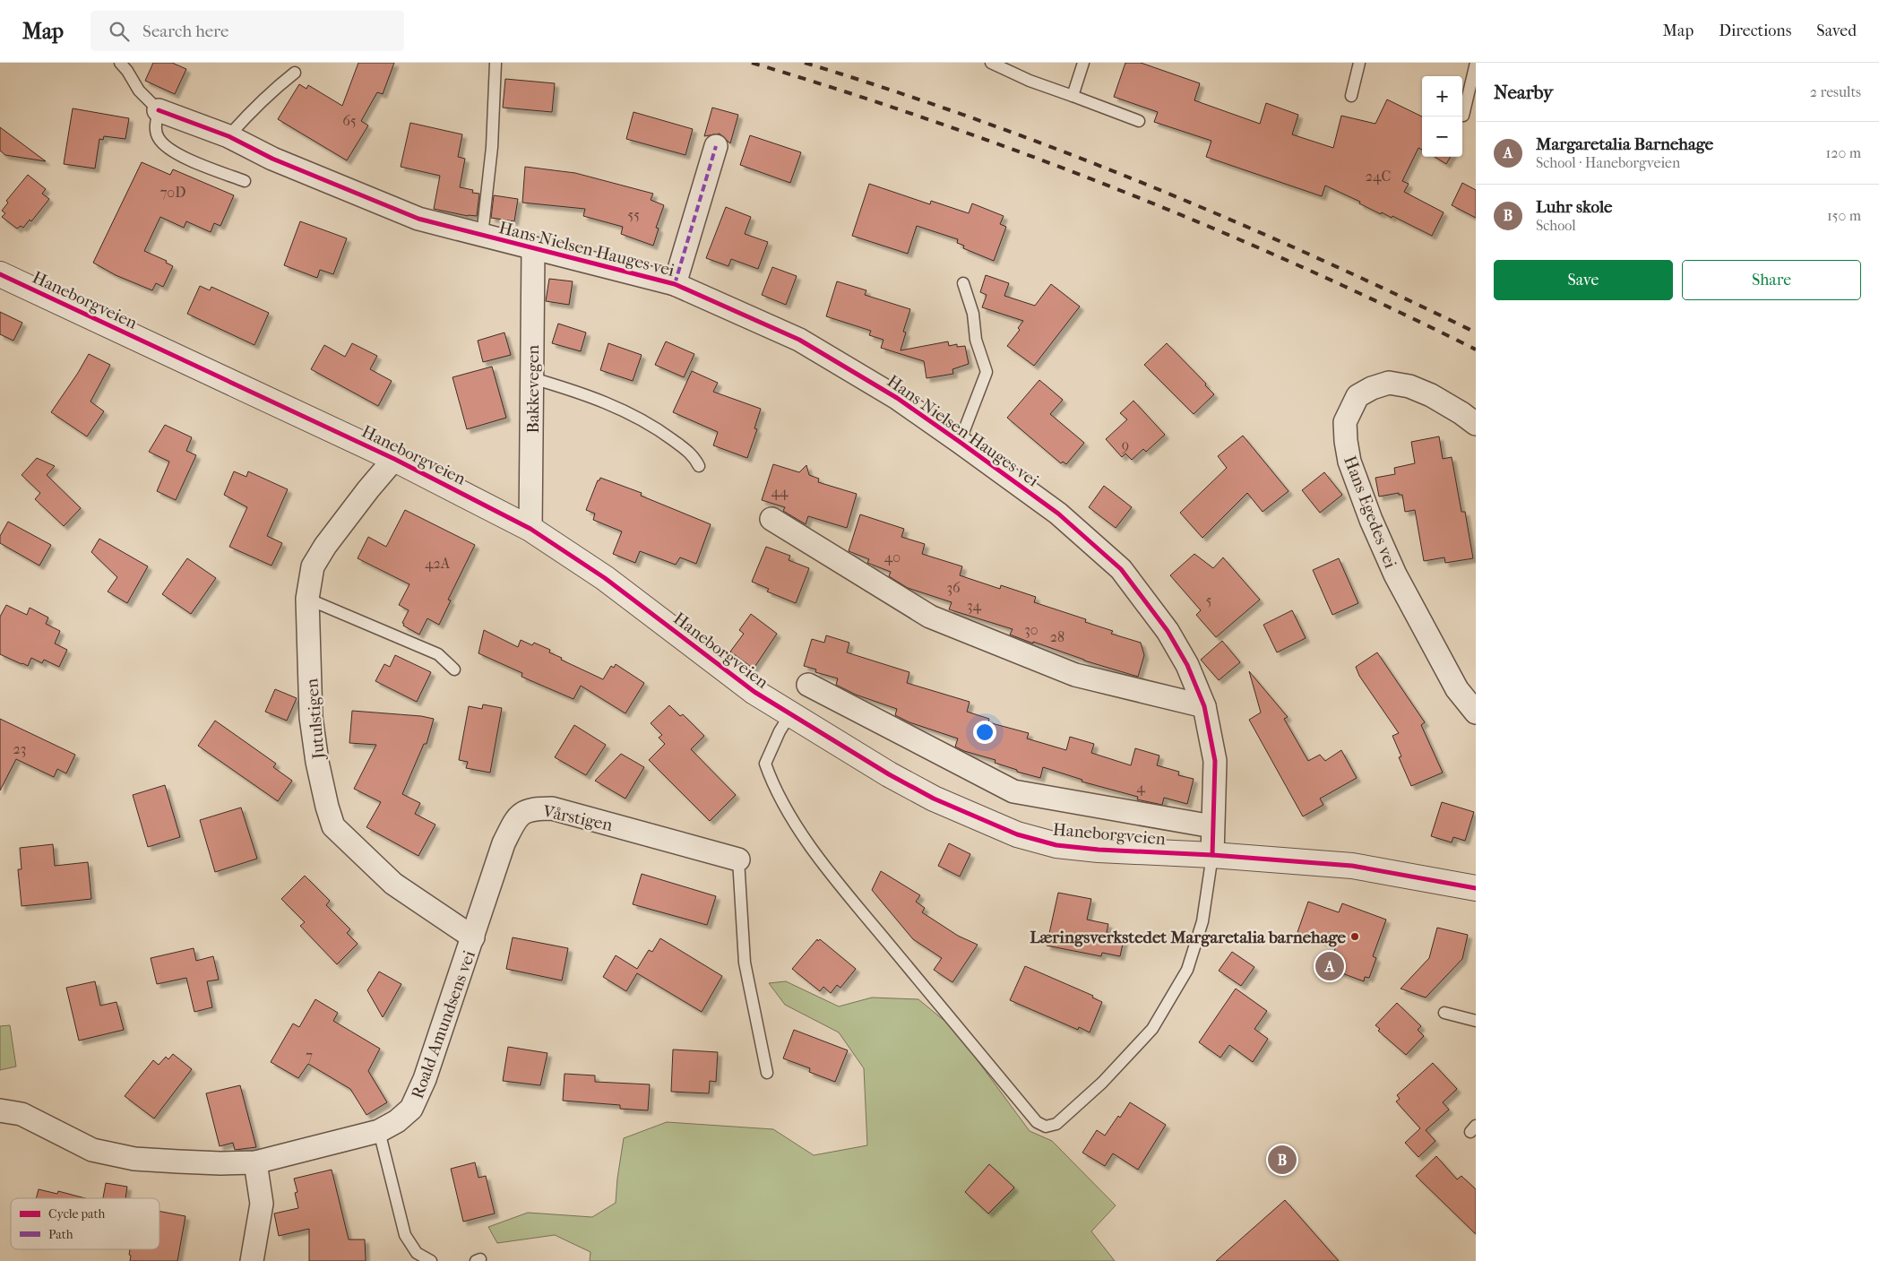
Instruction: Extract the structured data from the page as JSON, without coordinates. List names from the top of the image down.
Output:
{
  "streets": {
    "street": [
      "Hans Nielsen Hauges vei",
      "Haneborgveien",
      "Bakkevegen",
      "Hans Egedes vei",
      "Jutulstigen",
      "Vårstigen",
      "Roald Amundsens vei"
    ]
  },
  "crossings": [
    ["Hans Nielsen Hauges vei", "Haneborgveien"],
    ["Hans Nielsen Hauges vei", "Bakkevegen"],
    ["Haneborgveien", "Bakkevegen"],
    ["Haneborgveien", "Jutulstigen"],
    ["Jutulstigen", "Vårstigen"],
    ["Jutulstigen", "Roald Amundsens vei"],
    ["Vårstigen", "Roald Amundsens vei"]
  ],
  "places": ["Læringsverkstedet Margaretalia barnehage"],
  "house_numbers": [
    "65",
    "24C",
    "70D",
    "55",
    "9",
    "44",
    "40",
    "42A",
    "36",
    "5",
    "34",
    "30",
    "28",
    "23",
    "4",
    "7"
  ],
  "legend": ["Cycle path", "Path"],
  "page": {
    "header": "Map",
    "search": "Search here",
    "nav": ["Map", "Directions", "Saved"],
    "heading": ["Nearby", "2 results"],
    "map_buttons": ["+", "−"],
    "list": [
      {
        "mark": "A",
        "name": "Margaretalia Barnehage",
        "note": "School · Haneborgveien",
        "value": "120 m"
      },
      {
        "mark": "B",
        "name": "Luhr skole",
        "note": "School",
        "value": "150 m"
      }
    ],
    "buttons": ["Save", "Share"],
    "pins": ["A", "B"]
  }
}
